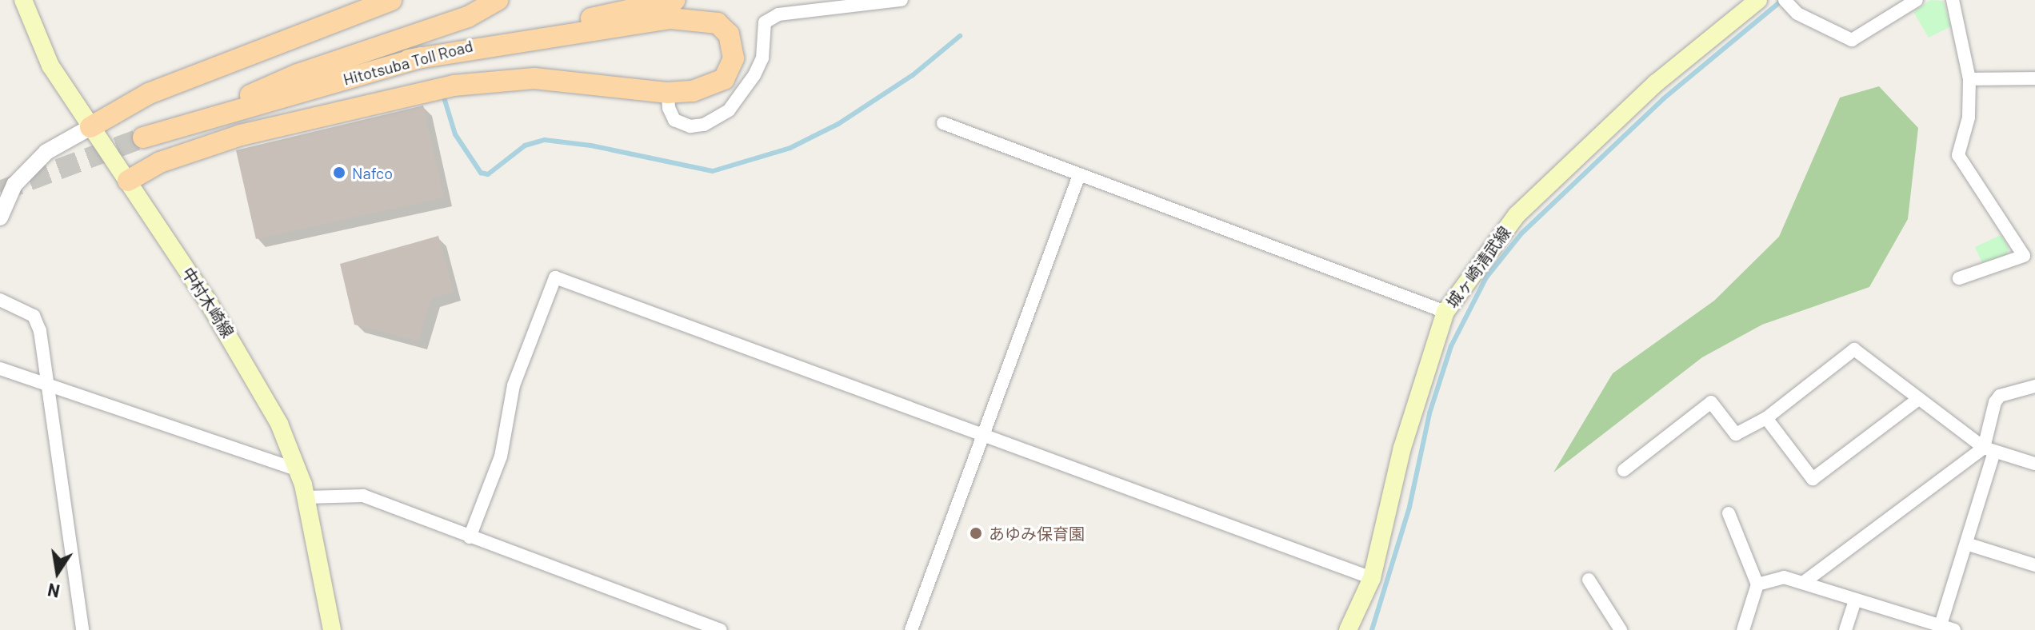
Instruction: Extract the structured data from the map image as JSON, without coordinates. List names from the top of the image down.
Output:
{
  "streets": {
    "main road": ["Hitotsuba Toll Road", "城ヶ崎清武線", "中村木崎線"]
  },
  "places": ["Nafco", "あゆみ保育園"],
  "north": "bottom"
}
